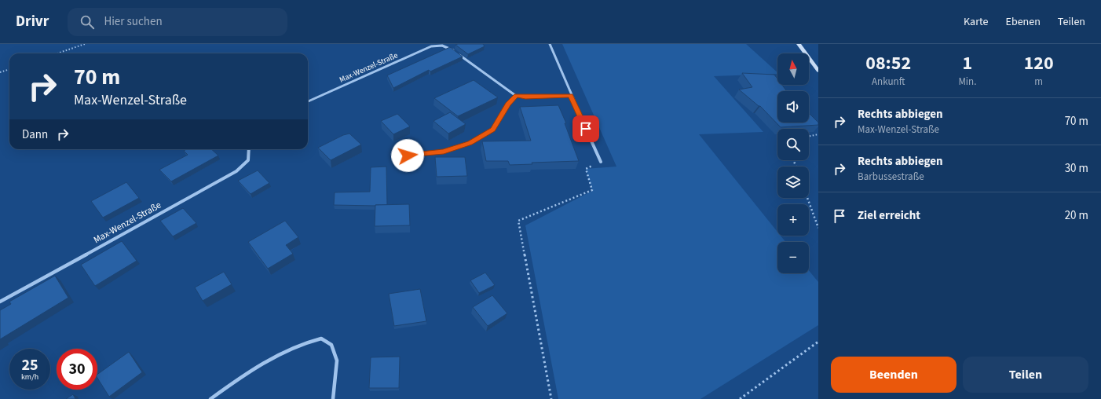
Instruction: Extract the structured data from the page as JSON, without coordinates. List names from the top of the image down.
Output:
{
  "streets": {
    "street": ["Max-Wenzel-Straße"]
  },
  "north": "top",
  "page": {
    "header": "Drivr",
    "search": "Hier suchen",
    "nav": ["Karte", "Ebenen", "Teilen"],
    "eta": [
      "08:52",
      "Ankunft",
      "1",
      "Min.",
      "120",
      "m"
    ],
    "map_buttons": ["+", "−"],
    "turn": ["70 m", "Max-Wenzel-Straße"],
    "list": [
      {
        "name": "Rechts abbiegen",
        "note": "Max-Wenzel-Straße",
        "value": "70 m"
      },
      {
        "name": "Rechts abbiegen",
        "note": "Barbussestraße",
        "value": "30 m"
      },
      {
        "name": "Ziel erreicht",
        "value": "20 m"
      }
    ],
    "then": "Dann",
    "speed": "25 km/h",
    "limit": "30",
    "buttons": ["Beenden", "Teilen"]
  }
}
